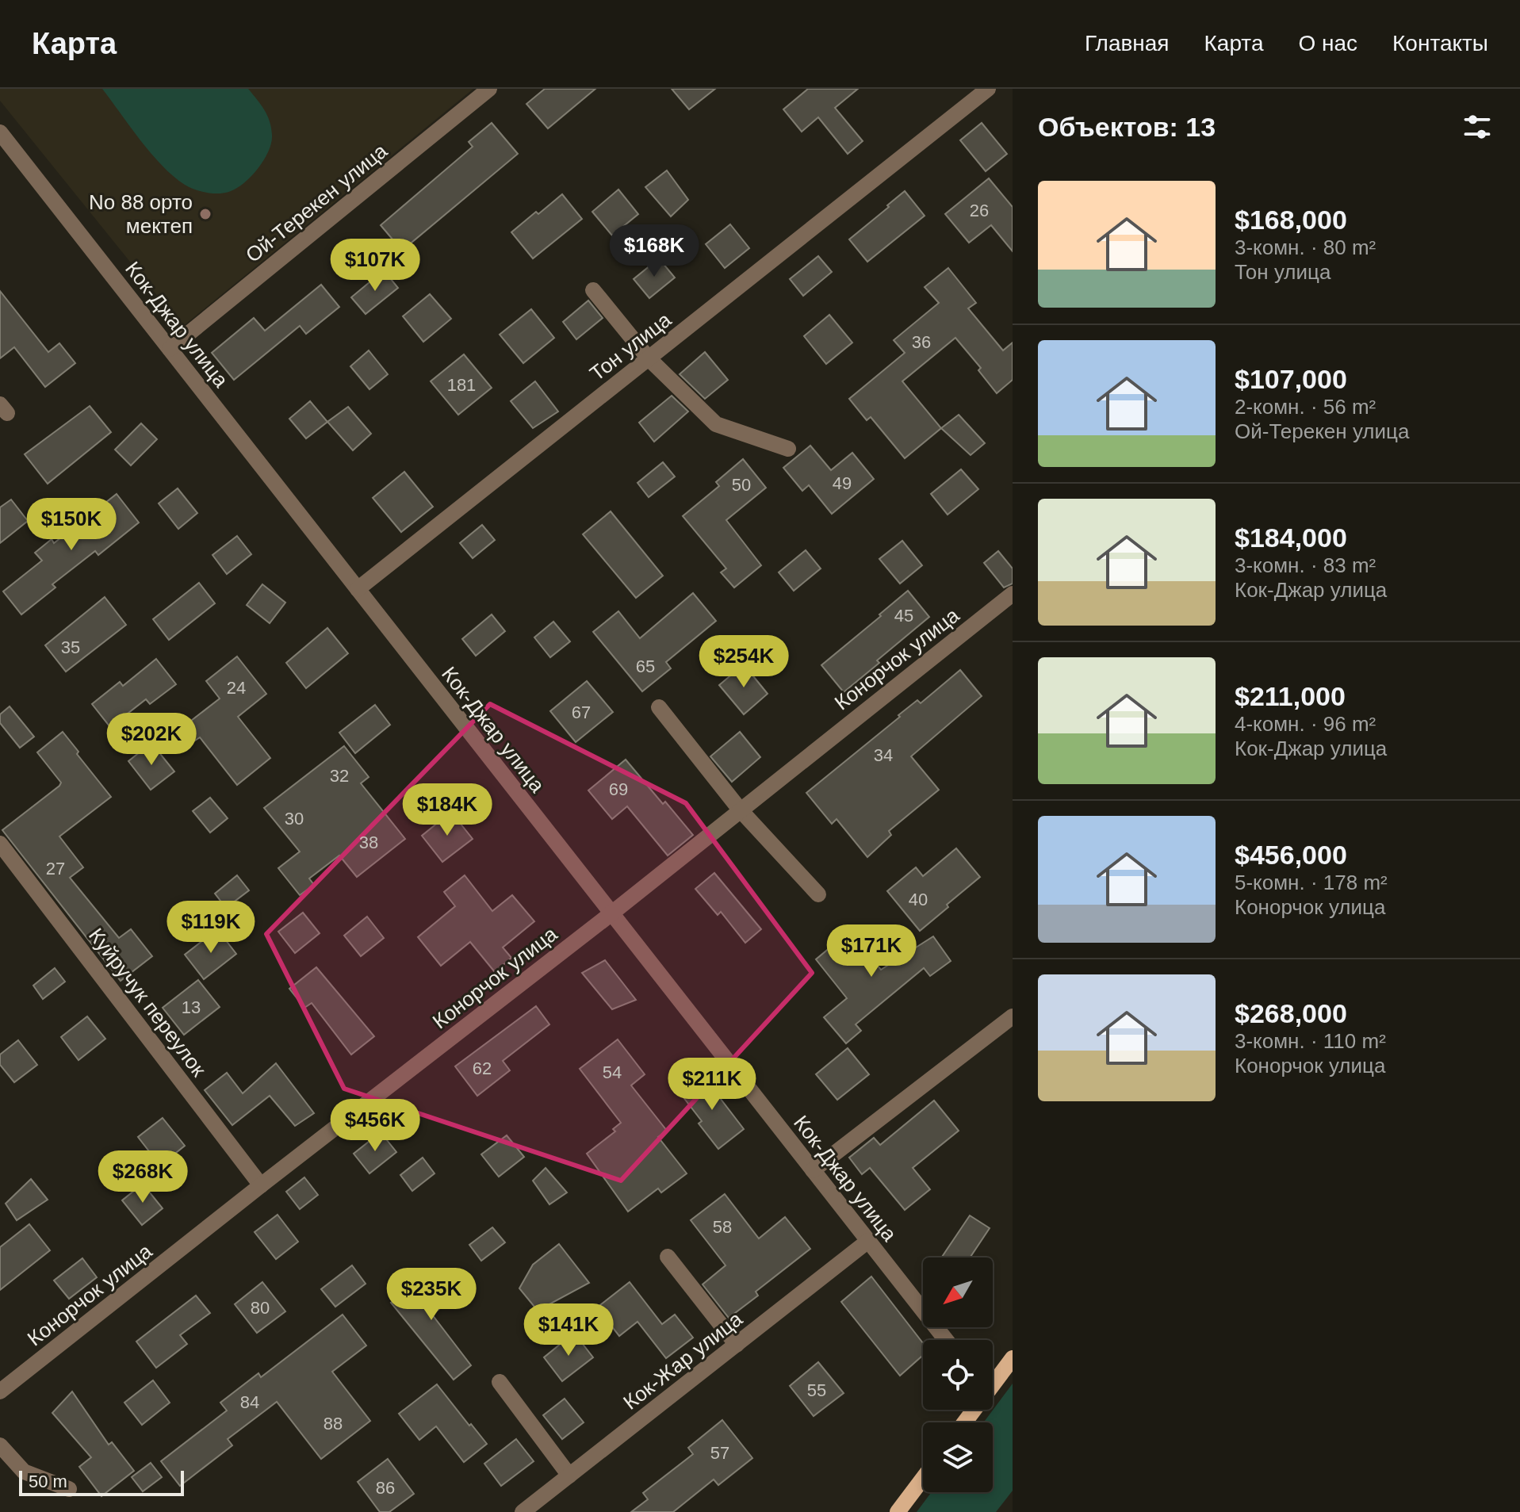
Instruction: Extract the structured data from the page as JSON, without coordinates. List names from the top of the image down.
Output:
{
  "streets": {
    "street": [
      "Ой-Терекен улица",
      "Кок-Джар улица",
      "Тон улица",
      "Конорчок улица",
      "Куйручук переулок",
      "Кок-Жар улица"
    ]
  },
  "crossings": [
    ["Ой-Терекен улица", "Кок-Джар улица"],
    ["Кок-Джар улица", "Тон улица"],
    ["Кок-Джар улица", "Конорчок улица"],
    ["Кок-Джар улица", "Кок-Жар улица"],
    ["Конорчок улица", "Куйручук переулок"]
  ],
  "places": ["No 88 орто мектеп"],
  "house_numbers": [
    "26",
    "36",
    "181",
    "49",
    "50",
    "45",
    "35",
    "65",
    "24",
    "67",
    "34",
    "32",
    "69",
    "30",
    "38",
    "27",
    "40",
    "13",
    "62",
    "54",
    "58",
    "80",
    "55",
    "84",
    "88",
    "57",
    "86"
  ],
  "scale_bar": "50 m",
  "north": "bottom left",
  "page": {
    "header": "Карта",
    "nav": [
      "Главная",
      "Карта",
      "О нас",
      "Контакты"
    ],
    "heading": "Объектов: 13",
    "list": [
      {
        "name": "$168,000",
        "note": "3-комн. · 80 m² · Тон улица"
      },
      {
        "name": "$107,000",
        "note": "2-комн. · 56 m² · Ой-Терекен улица"
      },
      {
        "name": "$184,000",
        "note": "3-комн. · 83 m² · Кок-Джар улица"
      },
      {
        "name": "$211,000",
        "note": "4-комн. · 96 m² · Кок-Джар улица"
      },
      {
        "name": "$456,000",
        "note": "5-комн. · 178 m² · Конорчок улица"
      },
      {
        "name": "$268,000",
        "note": "3-комн. · 110 m² · Конорчок улица"
      }
    ],
    "price": [
      "$168K",
      "$107K",
      "$150K",
      "$254K",
      "$202K",
      "$184K",
      "$119K",
      "$171K",
      "$211K",
      "$456K",
      "$268K",
      "$235K",
      "$141K"
    ],
    "scale": "50 m"
  }
}
